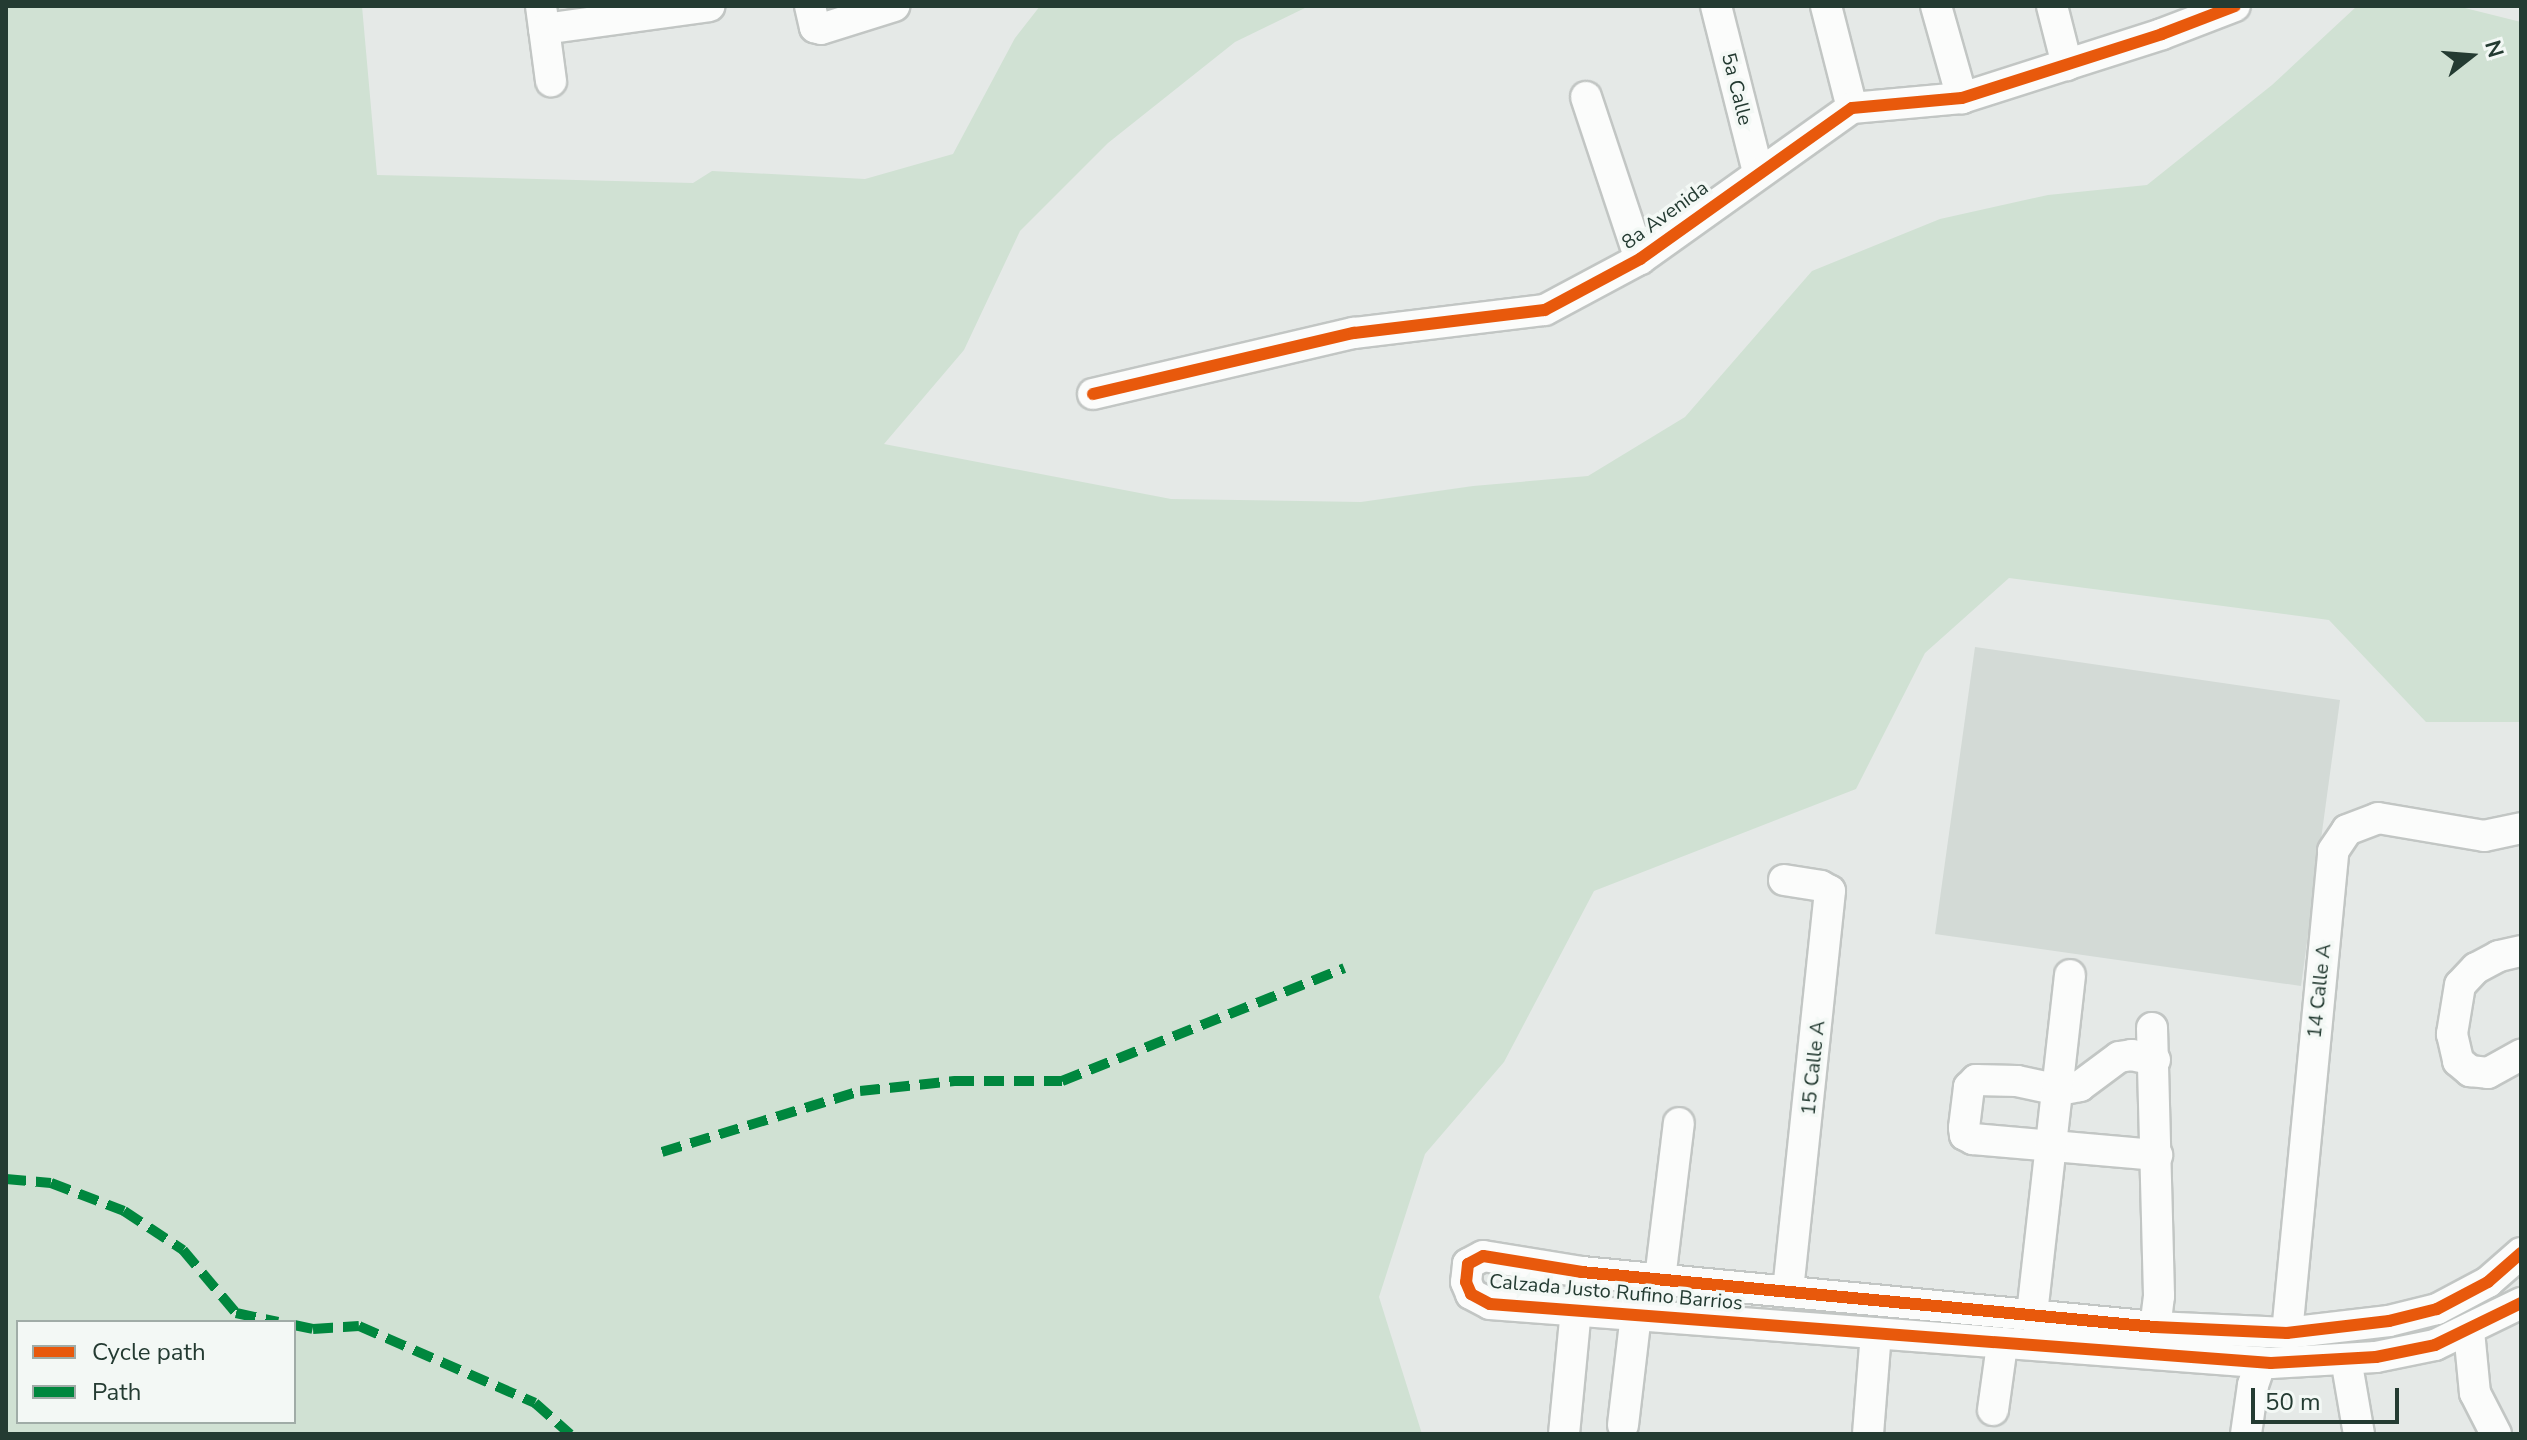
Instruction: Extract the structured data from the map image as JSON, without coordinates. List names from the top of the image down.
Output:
{
  "streets": {
    "street": [
      "5a Calle",
      "8a Avenida",
      "14 Calle A",
      "15 Calle A",
      "Calzada Justo Rufino Barrios"
    ]
  },
  "crossings": [
    ["5a Calle", "8a Avenida"],
    ["14 Calle A", "Calzada Justo Rufino Barrios"],
    ["15 Calle A", "Calzada Justo Rufino Barrios"]
  ],
  "legend": ["Cycle path", "Path"],
  "scale_bar": "50 m",
  "north": "right"
}
